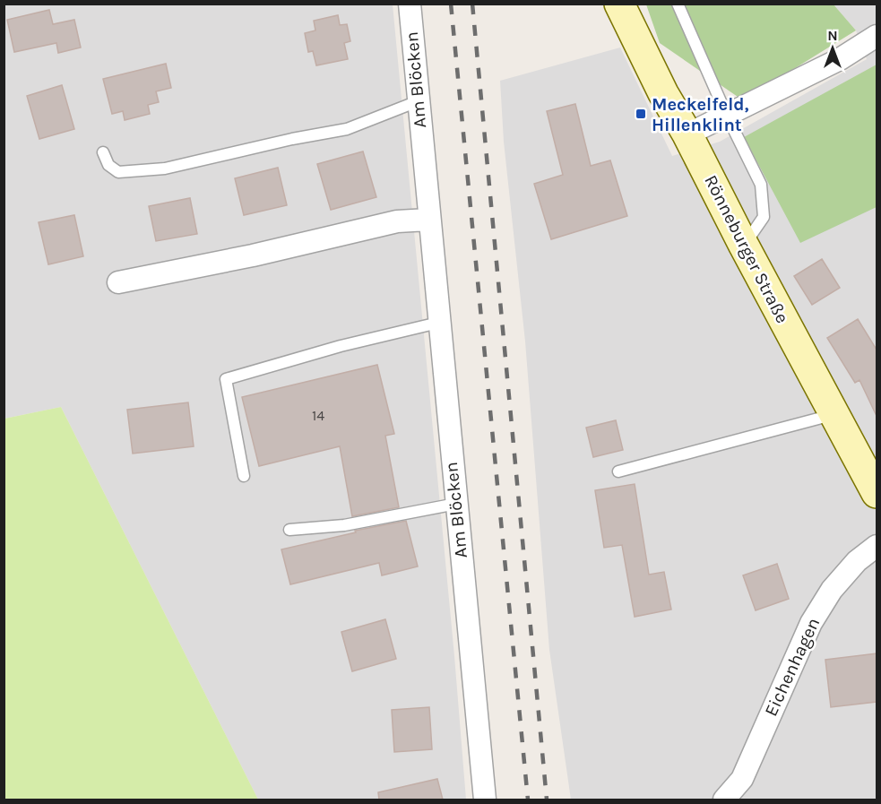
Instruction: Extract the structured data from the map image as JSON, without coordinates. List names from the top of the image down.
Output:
{
  "streets": {
    "street": ["Am Blöcken", "Rönneburger Straße", "Eichenhagen"]
  },
  "places": {
    "transit": ["Meckelfeld, Hillenklint"]
  },
  "house_numbers": ["14"],
  "north": "top"
}
